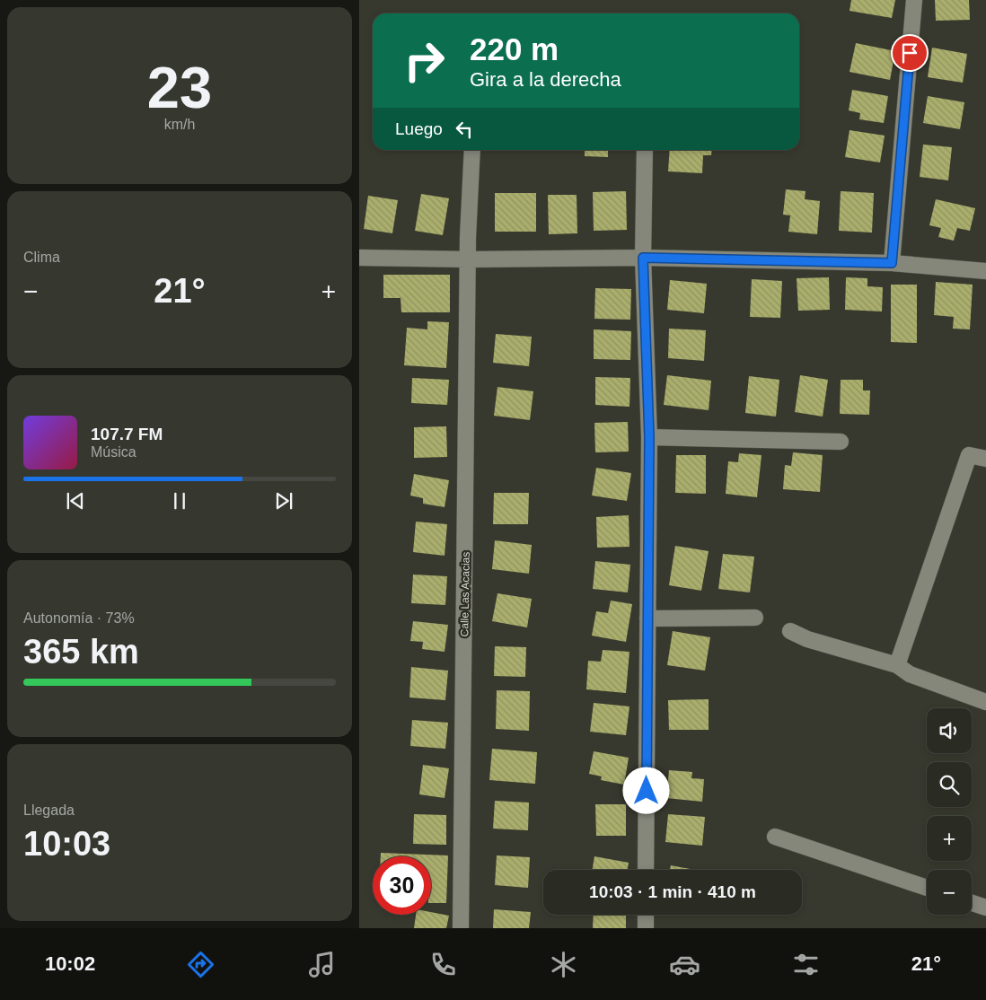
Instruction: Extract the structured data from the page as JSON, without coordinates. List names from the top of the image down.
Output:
{
  "streets": {
    "street": ["Calle Las Acacias"]
  },
  "page": {
    "tile": [
      ["23", "km/h"],
      "Clima",
      ["Autonomía · 73%", "365 km"],
      ["Llegada", "10:03"]
    ],
    "turn": ["220 m", "Gira a la derecha"],
    "then": "Luego",
    "heat": ["−", "21°", "+"],
    "song": ["107.7 FM", "Música"],
    "map_buttons": ["+", "−"],
    "limit": "30",
    "trip": "10:03 · 1 min · 410 m",
    "tabs": ["10:02", "21°"]
  }
}
